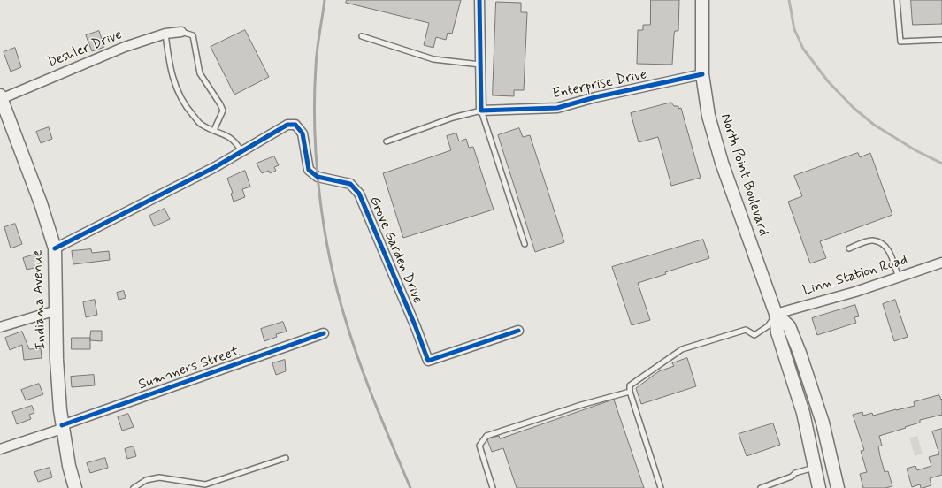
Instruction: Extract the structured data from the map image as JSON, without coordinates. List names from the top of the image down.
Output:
{
  "streets": {
    "main road": ["North Point Boulevard", "Indiana Avenue"],
    "street": [
      "Deshler Drive",
      "Enterprise Drive",
      "Grove Garden Drive",
      "Linn Station Road",
      "Summers Street"
    ]
  },
  "crossings": [
    ["Deshler Drive", "Indiana Avenue"],
    ["Enterprise Drive", "North Point Boulevard"],
    ["North Point Boulevard", "Linn Station Road"],
    ["Grove Garden Drive", "Indiana Avenue"],
    ["Indiana Avenue", "Summers Street"]
  ]
}
